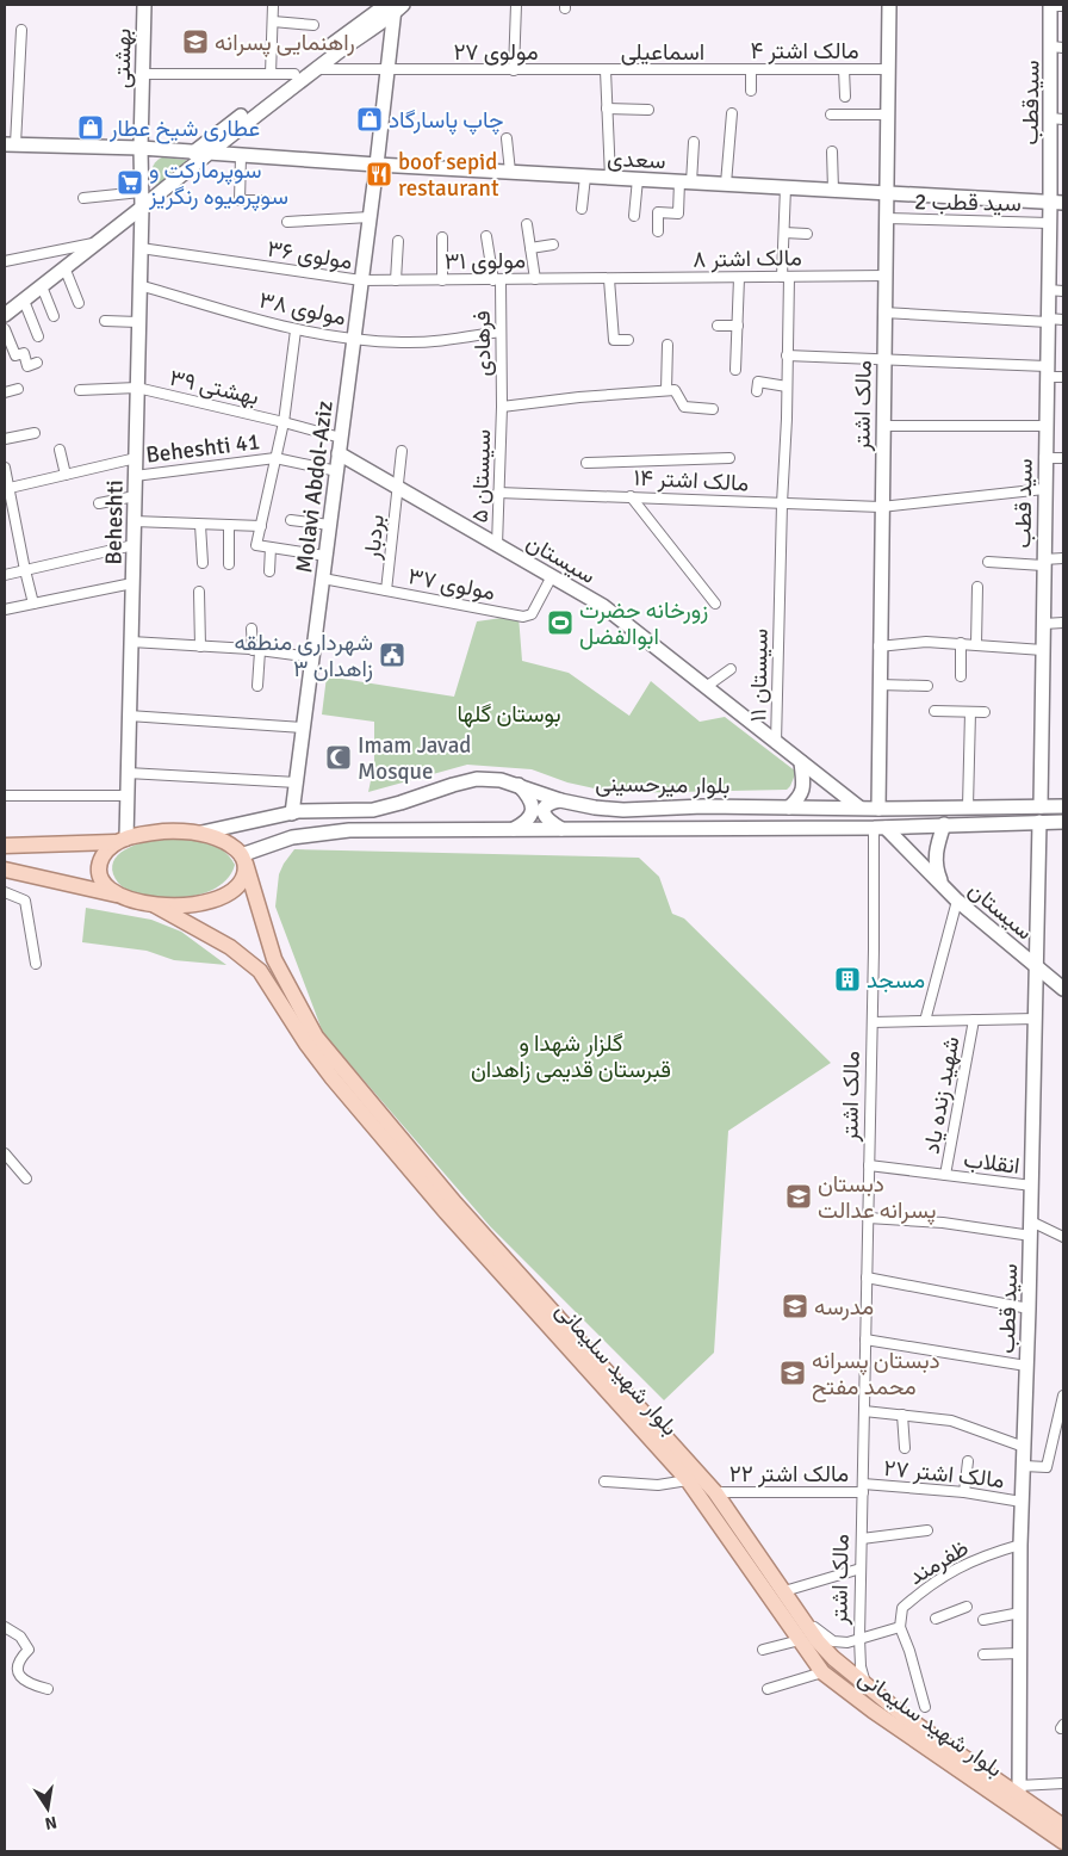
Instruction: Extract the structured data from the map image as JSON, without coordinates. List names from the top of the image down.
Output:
{
  "streets": {
    "main road": [
      "بهشتی",
      "سیدقطب",
      "سعدی",
      "مالک اشتر",
      "Molavi Abdol-Aziz",
      "سید قطب",
      "Beheshti",
      "سیستان",
      "بلوار میرحسینی",
      "بلوار شهید سلیمانی"
    ],
    "street": [
      "مالک اشتر ۴",
      "مولوی ۲۷",
      "اسماعیلی",
      "سید قطب 2",
      "مولوی ۳۶",
      "مالک اشتر ۸",
      "مولوی ۳۱",
      "مولوی ۳۸",
      "فرهادی",
      "بهشتی ۳۹",
      "Beheshti 41",
      "سیستان ۵",
      "مالک اشتر ۱۴",
      "بردبار",
      "مولوی ۳۷",
      "سیستان ۱۱",
      "شهید زنده یاد",
      "انقلاب",
      "مالک اشتر ۲۲",
      "مالک اشتر ۲۷",
      "ظفرمند"
    ]
  },
  "crossings": [
    ["مالک اشتر ۴", "اسماعیلی"],
    ["مالک اشتر ۴", "مالک اشتر"],
    ["مولوی ۲۷", "اسماعیلی"],
    ["مولوی ۲۷", "Molavi Abdol-Aziz"],
    ["بهشتی", "سعدی"],
    ["بهشتی", "Beheshti"],
    ["سیدقطب", "سعدی"],
    ["سیدقطب", "سید قطب"],
    ["سعدی", "مالک اشتر"],
    ["سعدی", "Molavi Abdol-Aziz"],
    ["سعدی", "سید قطب"],
    ["سعدی", "سیستان ۱۱"],
    ["سید قطب 2", "مالک اشتر"],
    ["سید قطب 2", "سید قطب"],
    ["مولوی ۳۶", "مولوی ۳۱"],
    ["مولوی ۳۶", "Molavi Abdol-Aziz"],
    ["مولوی ۳۶", "Beheshti"],
    ["مالک اشتر ۸", "مولوی ۳۱"],
    ["مالک اشتر ۸", "مالک اشتر"],
    ["مالک اشتر ۸", "سیستان ۱۱"],
    ["مولوی ۳۱", "فرهادی"],
    ["مولوی ۳۱", "Molavi Abdol-Aziz"],
    ["مولوی ۳۸", "فرهادی"],
    ["مولوی ۳۸", "Molavi Abdol-Aziz"],
    ["مولوی ۳۸", "Beheshti"],
    ["فرهادی", "سیستان ۵"],
    ["بهشتی ۳۹", "Molavi Abdol-Aziz"],
    ["بهشتی ۳۹", "Beheshti"],
    ["مالک اشتر", "مالک اشتر ۱۴"],
    ["مالک اشتر", "سیستان"],
    ["مالک اشتر", "بلوار میرحسینی"],
    ["مالک اشتر", "انقلاب"],
    ["مالک اشتر", "بلوار شهید سلیمانی"],
    ["مالک اشتر", "مالک اشتر ۲۲"],
    ["مالک اشتر", "مالک اشتر ۲۷"],
    ["Beheshti 41", "Molavi Abdol-Aziz"],
    ["Beheshti 41", "Beheshti"],
    ["سیستان ۵", "مالک اشتر ۱۴"],
    ["سیستان ۵", "سیستان"],
    ["مالک اشتر ۱۴", "سید قطب"],
    ["مالک اشتر ۱۴", "سیستان ۱۱"],
    ["Molavi Abdol-Aziz", "سیستان"],
    ["Molavi Abdol-Aziz", "مولوی ۳۷"],
    ["Molavi Abdol-Aziz", "بلوار میرحسینی"],
    ["سید قطب", "سیستان"],
    ["سید قطب", "بلوار میرحسینی"],
    ["سید قطب", "انقلاب"],
    ["سید قطب", "بلوار شهید سلیمانی"],
    ["سید قطب", "مالک اشتر ۲۷"],
    ["سید قطب", "ظفرمند"],
    ["بردبار", "سیستان"],
    ["بردبار", "مولوی ۳۷"],
    ["سیستان", "مولوی ۳۷"],
    ["سیستان", "سیستان ۱۱"],
    ["سیستان", "بلوار میرحسینی"],
    ["بلوار میرحسینی", "بلوار شهید سلیمانی"],
    ["شهید زنده یاد", "انقلاب"],
    ["بلوار شهید سلیمانی", "مالک اشتر ۲۲"],
    ["مالک اشتر ۲۲", "مالک اشتر ۲۷"]
  ],
  "parks": ["بوستان گلها", "گلزار شهدا و قبرستان قدیمی زاهدان"],
  "places": {
    "school or university": [
      "راهنمایی پسرانه",
      "دبستان پسرانه عدالت",
      "مدرسه",
      "دبستان پسرانه محمد مفتح"
    ],
    "shop": ["چاپ پاسارگاد", "عطاری شیخ عطار"],
    "restaurant": ["boof sepid restaurant"],
    "supermarket": ["سوپرمارکت و سوپرمیوه رنگریز"],
    "sports": ["زورخانه حضرت ابوالفضل"],
    "public building": ["شهرداری منطقه ۳ زاهدان"],
    "mosque": ["Imam Javad Mosque"],
    "building": ["مسجد"]
  },
  "north": "bottom"
}
